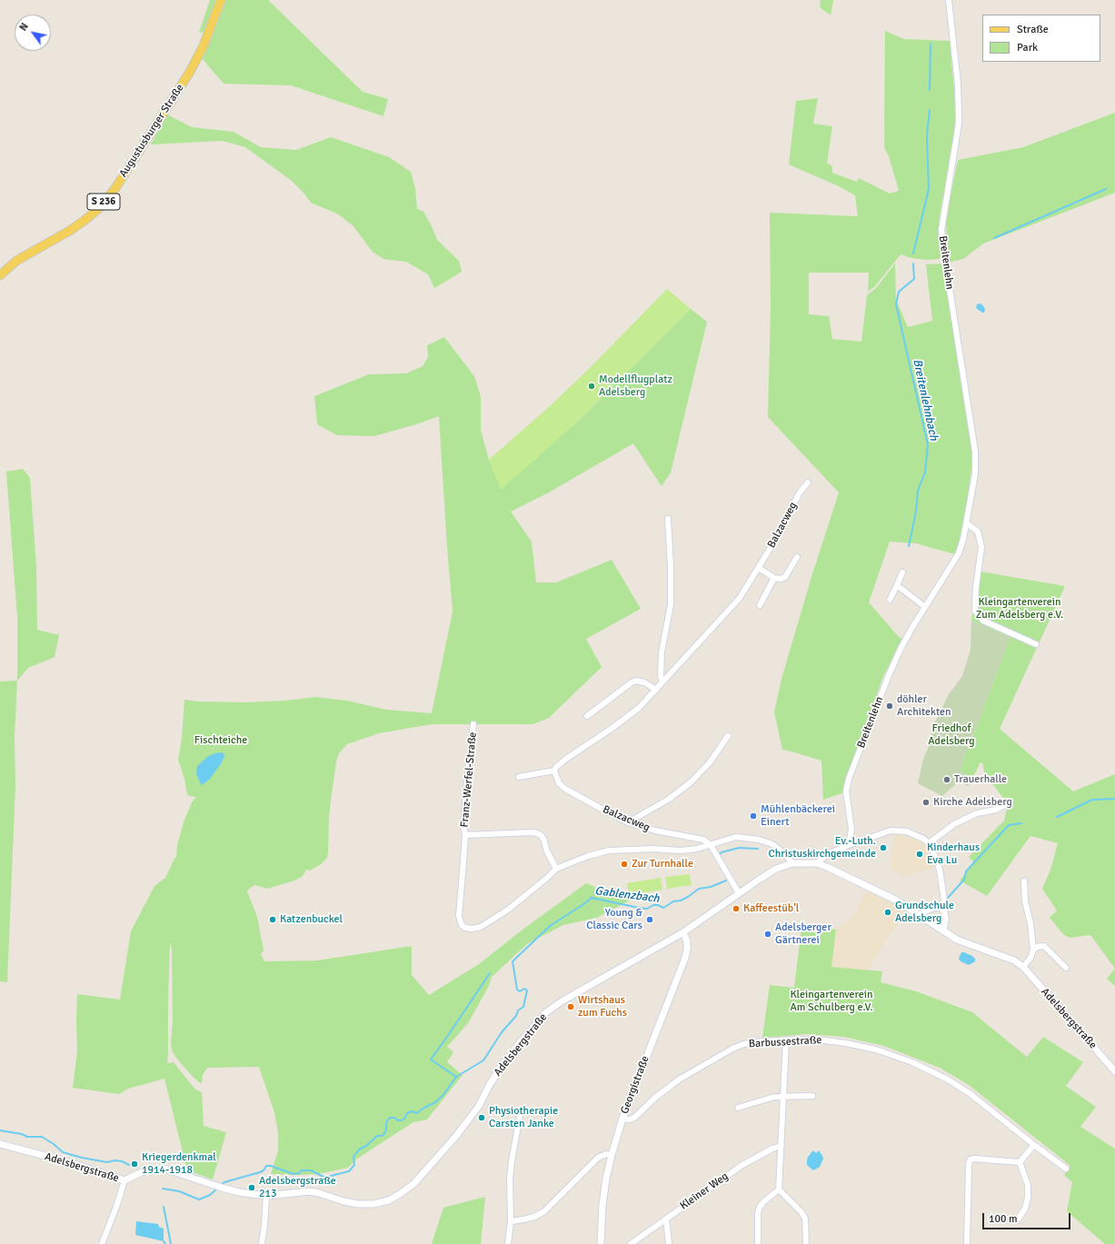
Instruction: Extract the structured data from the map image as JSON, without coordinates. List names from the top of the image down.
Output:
{
  "streets": {
    "main road": ["Augustusburger Straße", "S 236"],
    "street": [
      "Breitenlehn",
      "Balzacweg",
      "Franz-Werfel-Straße",
      "Adelsbergstraße",
      "Barbussestraße",
      "Georgistraße",
      "Kleiner Weg"
    ]
  },
  "crossings": [
    ["Balzacweg", "Franz-Werfel-Straße"],
    ["Adelsbergstraße", "Georgistraße"],
    ["Barbussestraße", "Georgistraße"]
  ],
  "water": ["Breitenlehnbach", "Gablenzbach"],
  "parks": [
    "Kleingartenverein Zum Adelsberg e.V.",
    "Friedhof Adelsberg",
    "Fischteiche",
    "Kleingartenverein Am Schulberg e.V."
  ],
  "places": [
    "Modellflugplatz Adelsberg",
    "döhler Architekten",
    "Trauerhalle",
    "Kirche Adelsberg",
    "Mühlenbäckerei Einert",
    "Ev.-Luth. Christuskirchgemeinde",
    "Kinderhaus Eva Lu",
    "Zur Turnhalle",
    "Kaffeestüb'l",
    "Grundschule Adelsberg",
    "Katzenbuckel",
    "Young & Classic Cars",
    "Adelsberger Gärtnerei",
    "Wirtshaus zum Fuchs",
    "Physiotherapie Carsten Janke",
    "Kriegerdenkmal 1914-1918",
    "Adelsbergstraße 213"
  ],
  "legend": ["Straße", "Park"],
  "scale_bar": "100 m",
  "north": "top left"
}
